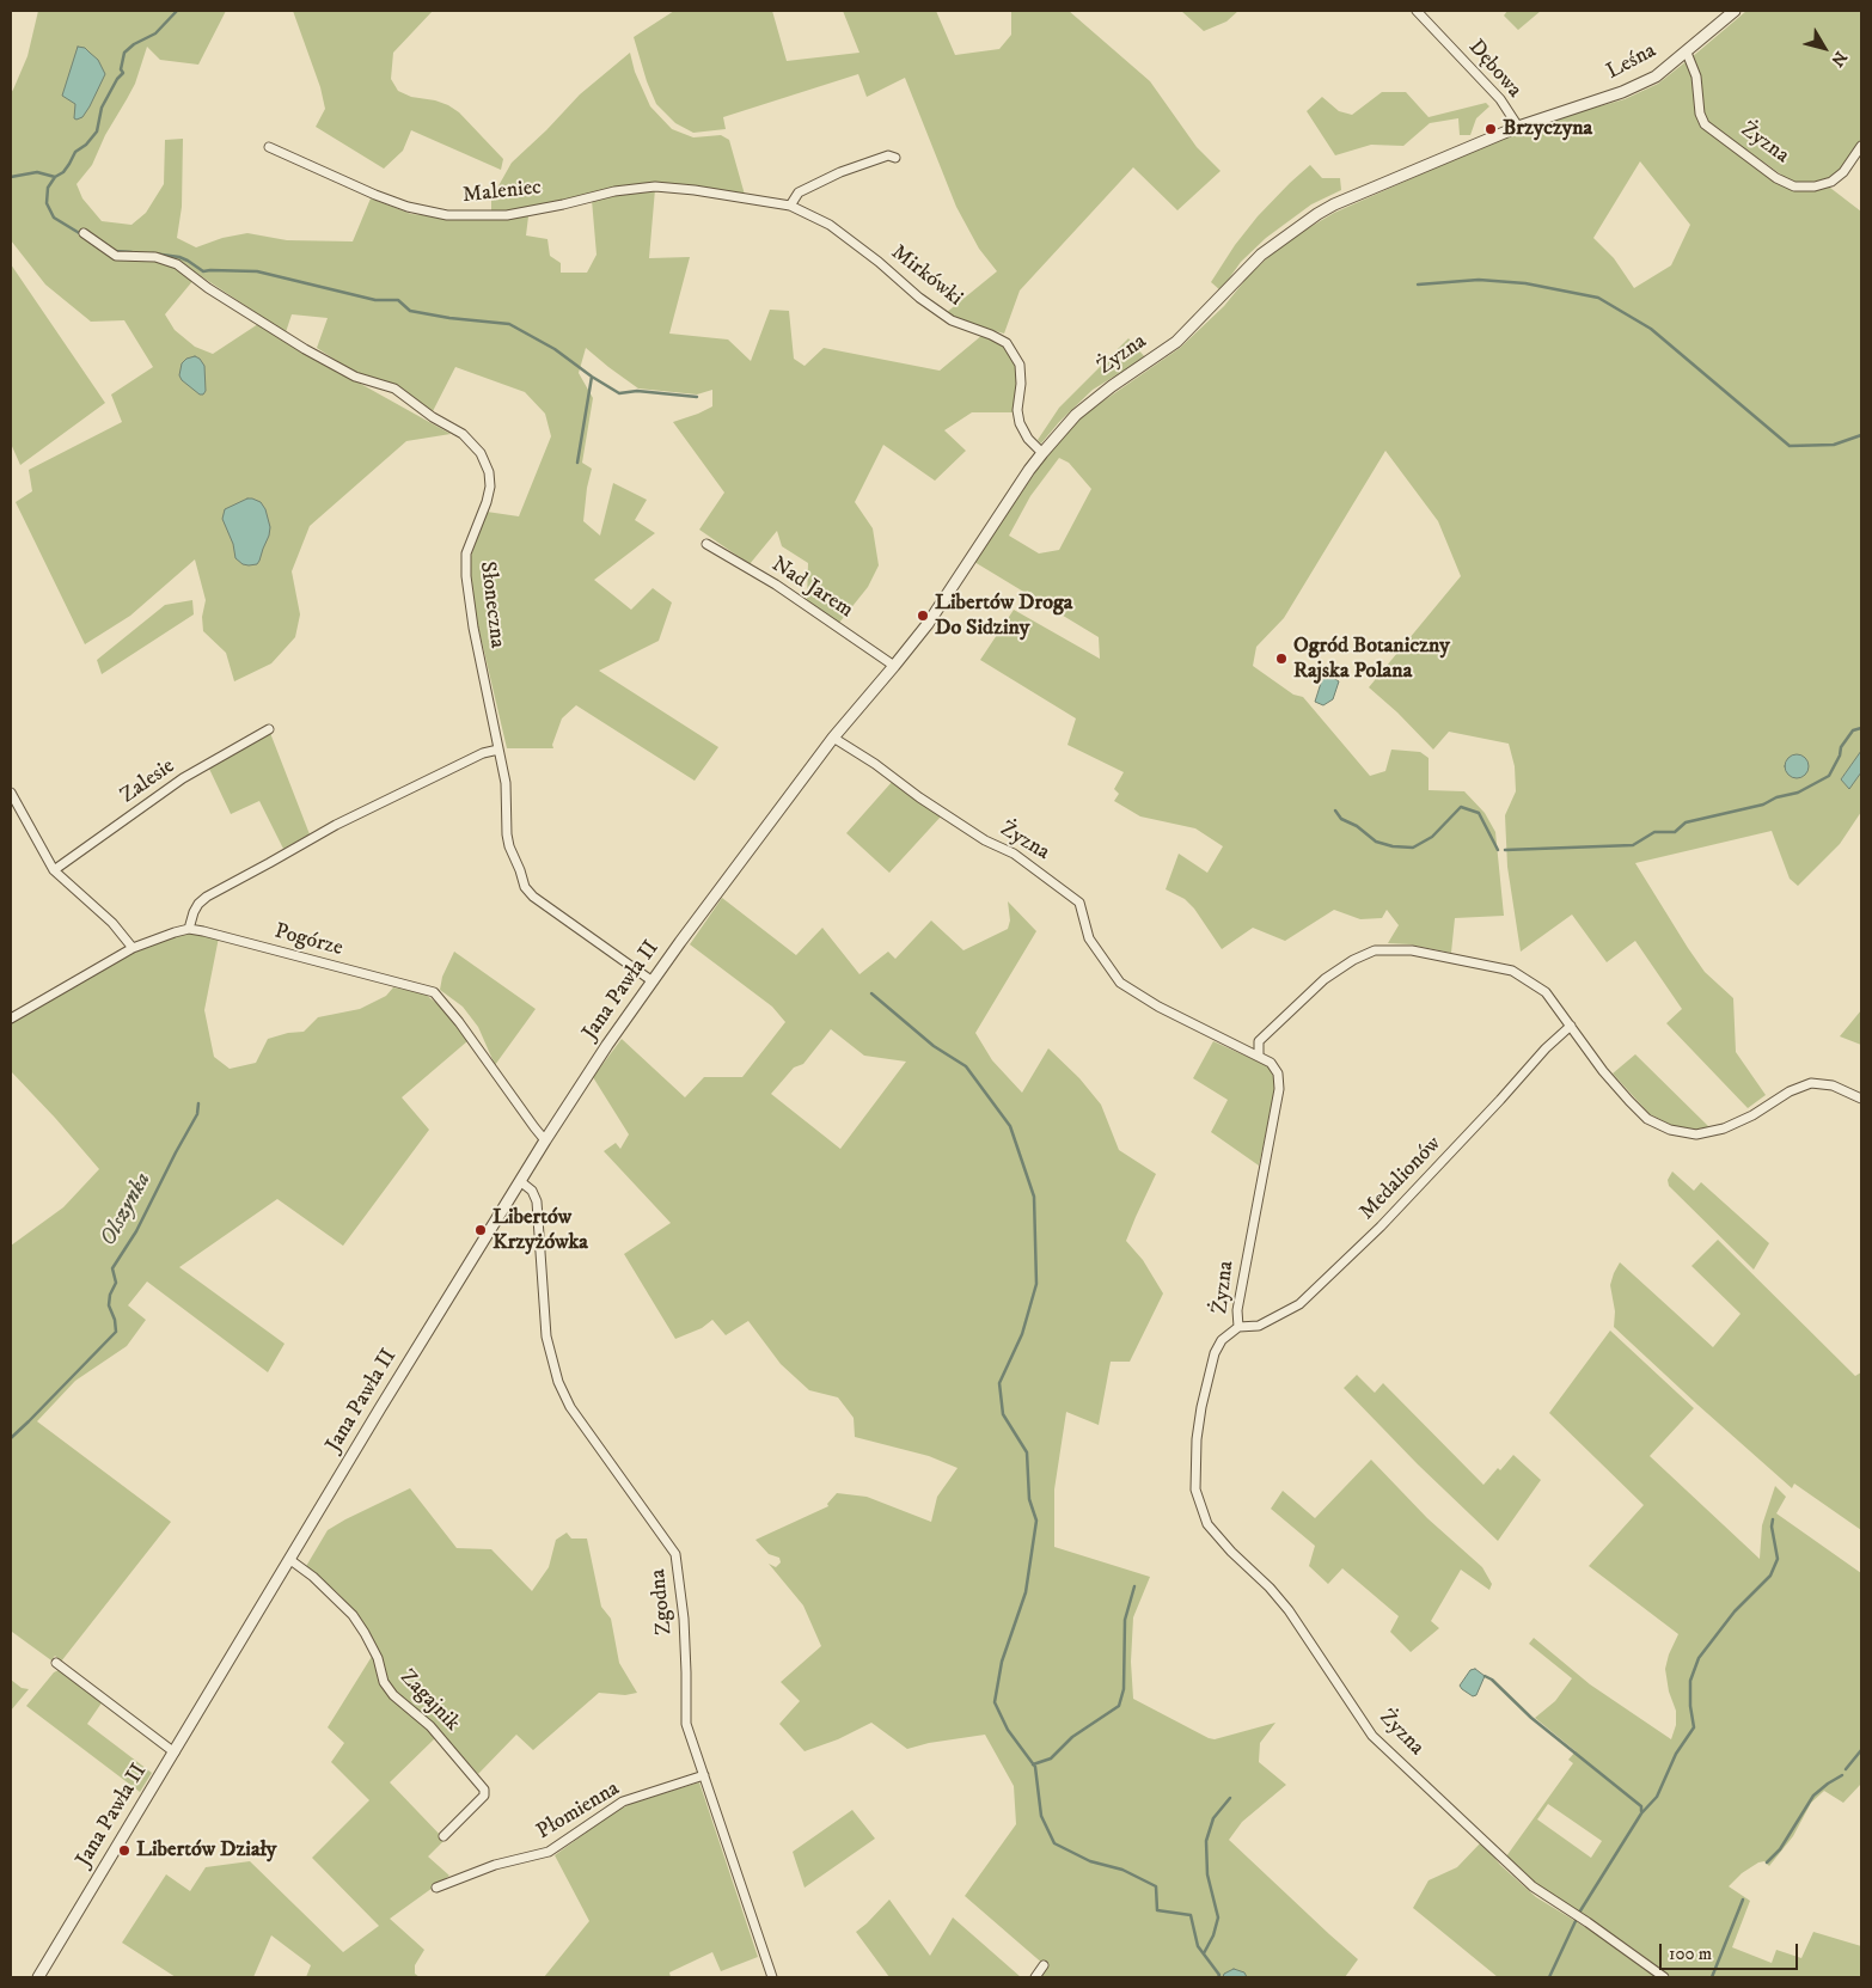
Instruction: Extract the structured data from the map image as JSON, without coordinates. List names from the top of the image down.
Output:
{
  "streets": {
    "street": [
      "Leśna",
      "Dębowa",
      "Żyzna",
      "Maleniec",
      "Mirkówki",
      "Nad Jarem",
      "Słoneczna",
      "Zalesie",
      "Pogórze",
      "Jana Pawła II",
      "Medalionów",
      "Zgodna",
      "Zagajnik",
      "Płomienna"
    ]
  },
  "crossings": [
    ["Leśna", "Żyzna"],
    ["Dębowa", "Żyzna"],
    ["Żyzna", "Mirkówki"],
    ["Żyzna", "Nad Jarem"],
    ["Żyzna", "Jana Pawła II"],
    ["Żyzna", "Medalionów"],
    ["Maleniec", "Mirkówki"],
    ["Słoneczna", "Jana Pawła II"],
    ["Pogórze", "Jana Pawła II"],
    ["Jana Pawła II", "Zgodna"],
    ["Jana Pawła II", "Zagajnik"],
    ["Zgodna", "Płomienna"]
  ],
  "water": ["Olszynka"],
  "places": [
    "Brzyczyna",
    "Libertów Droga Do Sidziny",
    "Ogród Botaniczny Rajska Polana",
    "Libertów Krzyżówka",
    "Libertów Działy"
  ],
  "scale_bar": "100 m",
  "north": "bottom right"
}
